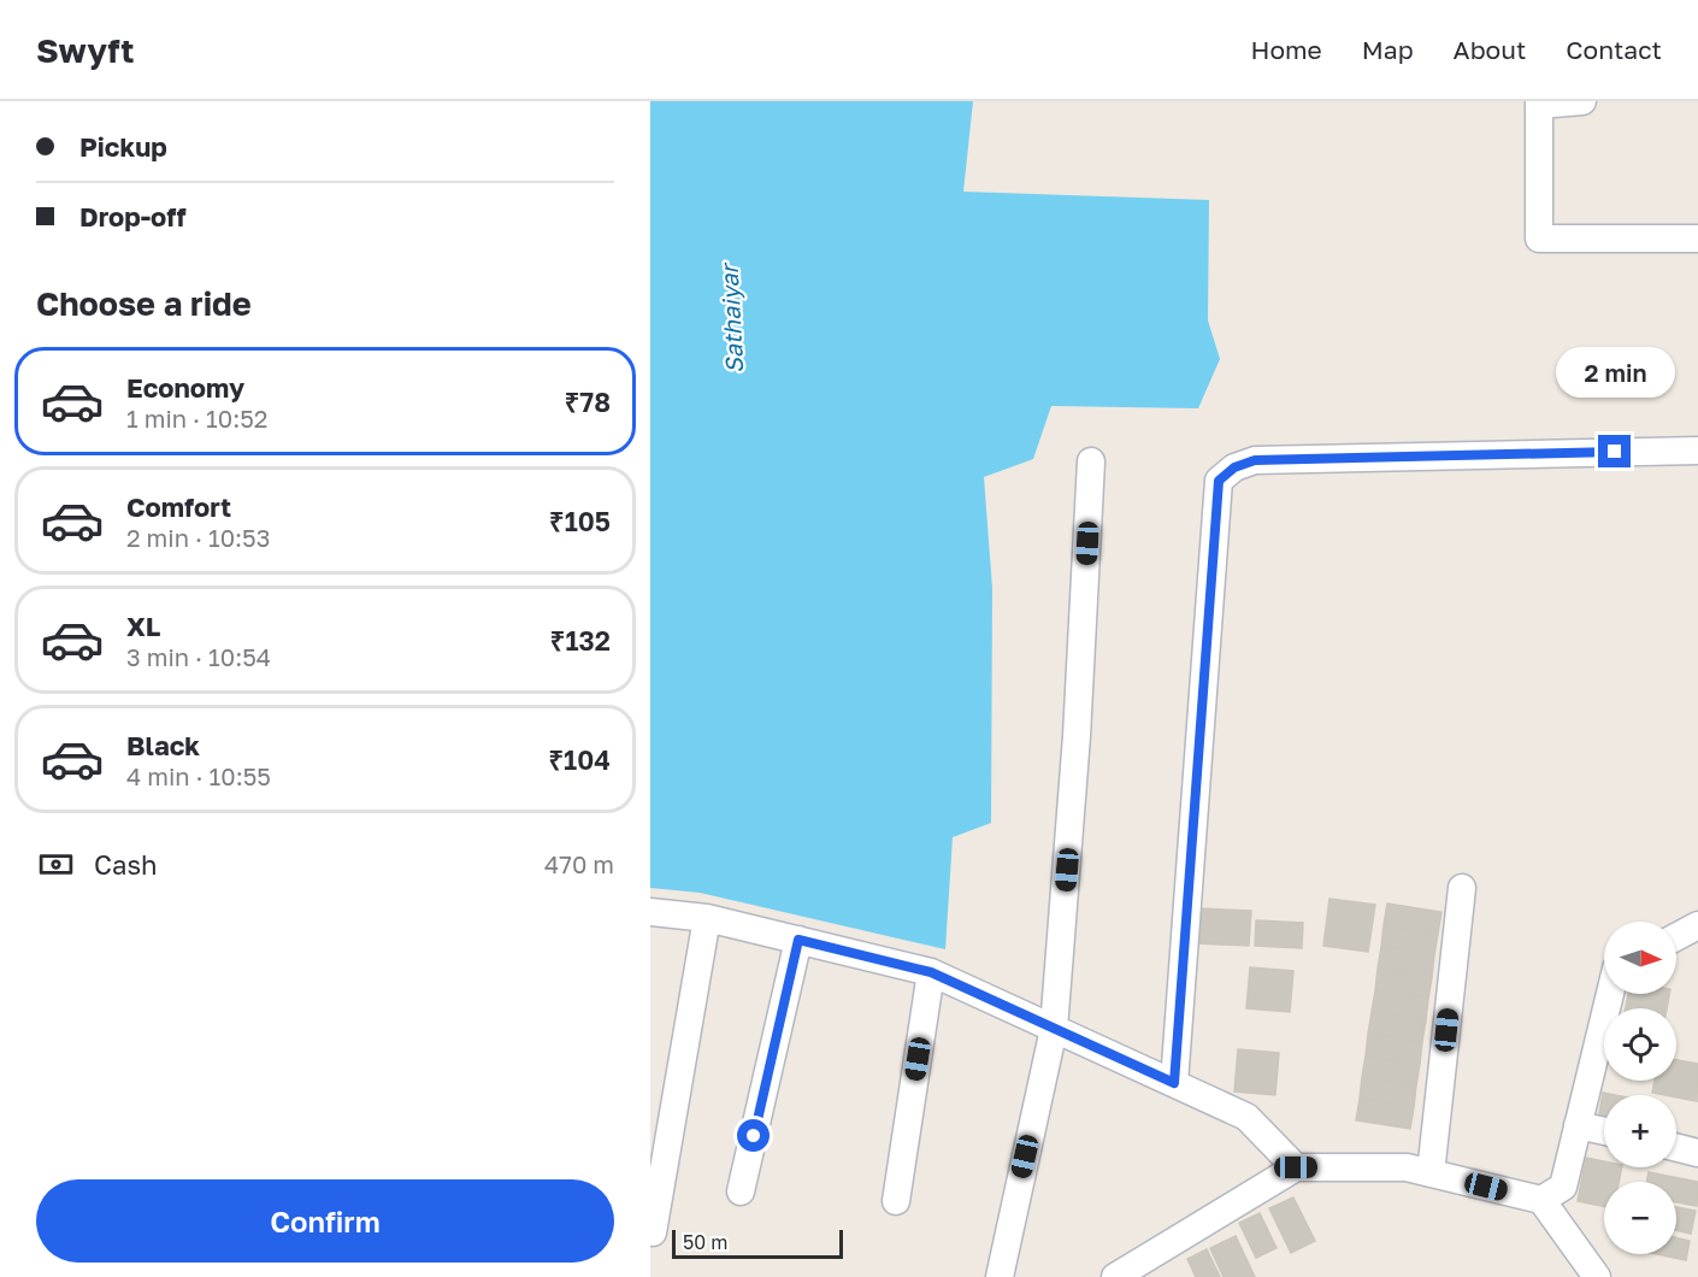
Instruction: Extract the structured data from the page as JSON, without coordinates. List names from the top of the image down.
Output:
{
  "water": ["Sathaiyar"],
  "scale_bar": "50 m",
  "north": "right",
  "page": {
    "header": "Swyft",
    "nav": [
      "Home",
      "Map",
      "About",
      "Contact"
    ],
    "banner": ["Pickup", "Drop-off"],
    "heading": "Choose a ride",
    "list": [
      {
        "name": "Economy",
        "note": "1 min · 10:52",
        "value": "₹78"
      },
      {
        "name": "Comfort",
        "note": "2 min · 10:53",
        "value": "₹105"
      },
      {
        "name": "XL",
        "note": "3 min · 10:54",
        "value": "₹132"
      },
      {
        "name": "Black",
        "note": "4 min · 10:55",
        "value": "₹104"
      }
    ],
    "bubble": "2 min",
    "pay": ["Cash", "470 m"],
    "map_buttons": ["+", "−"],
    "buttons": "Confirm",
    "scale": "50 m"
  }
}
